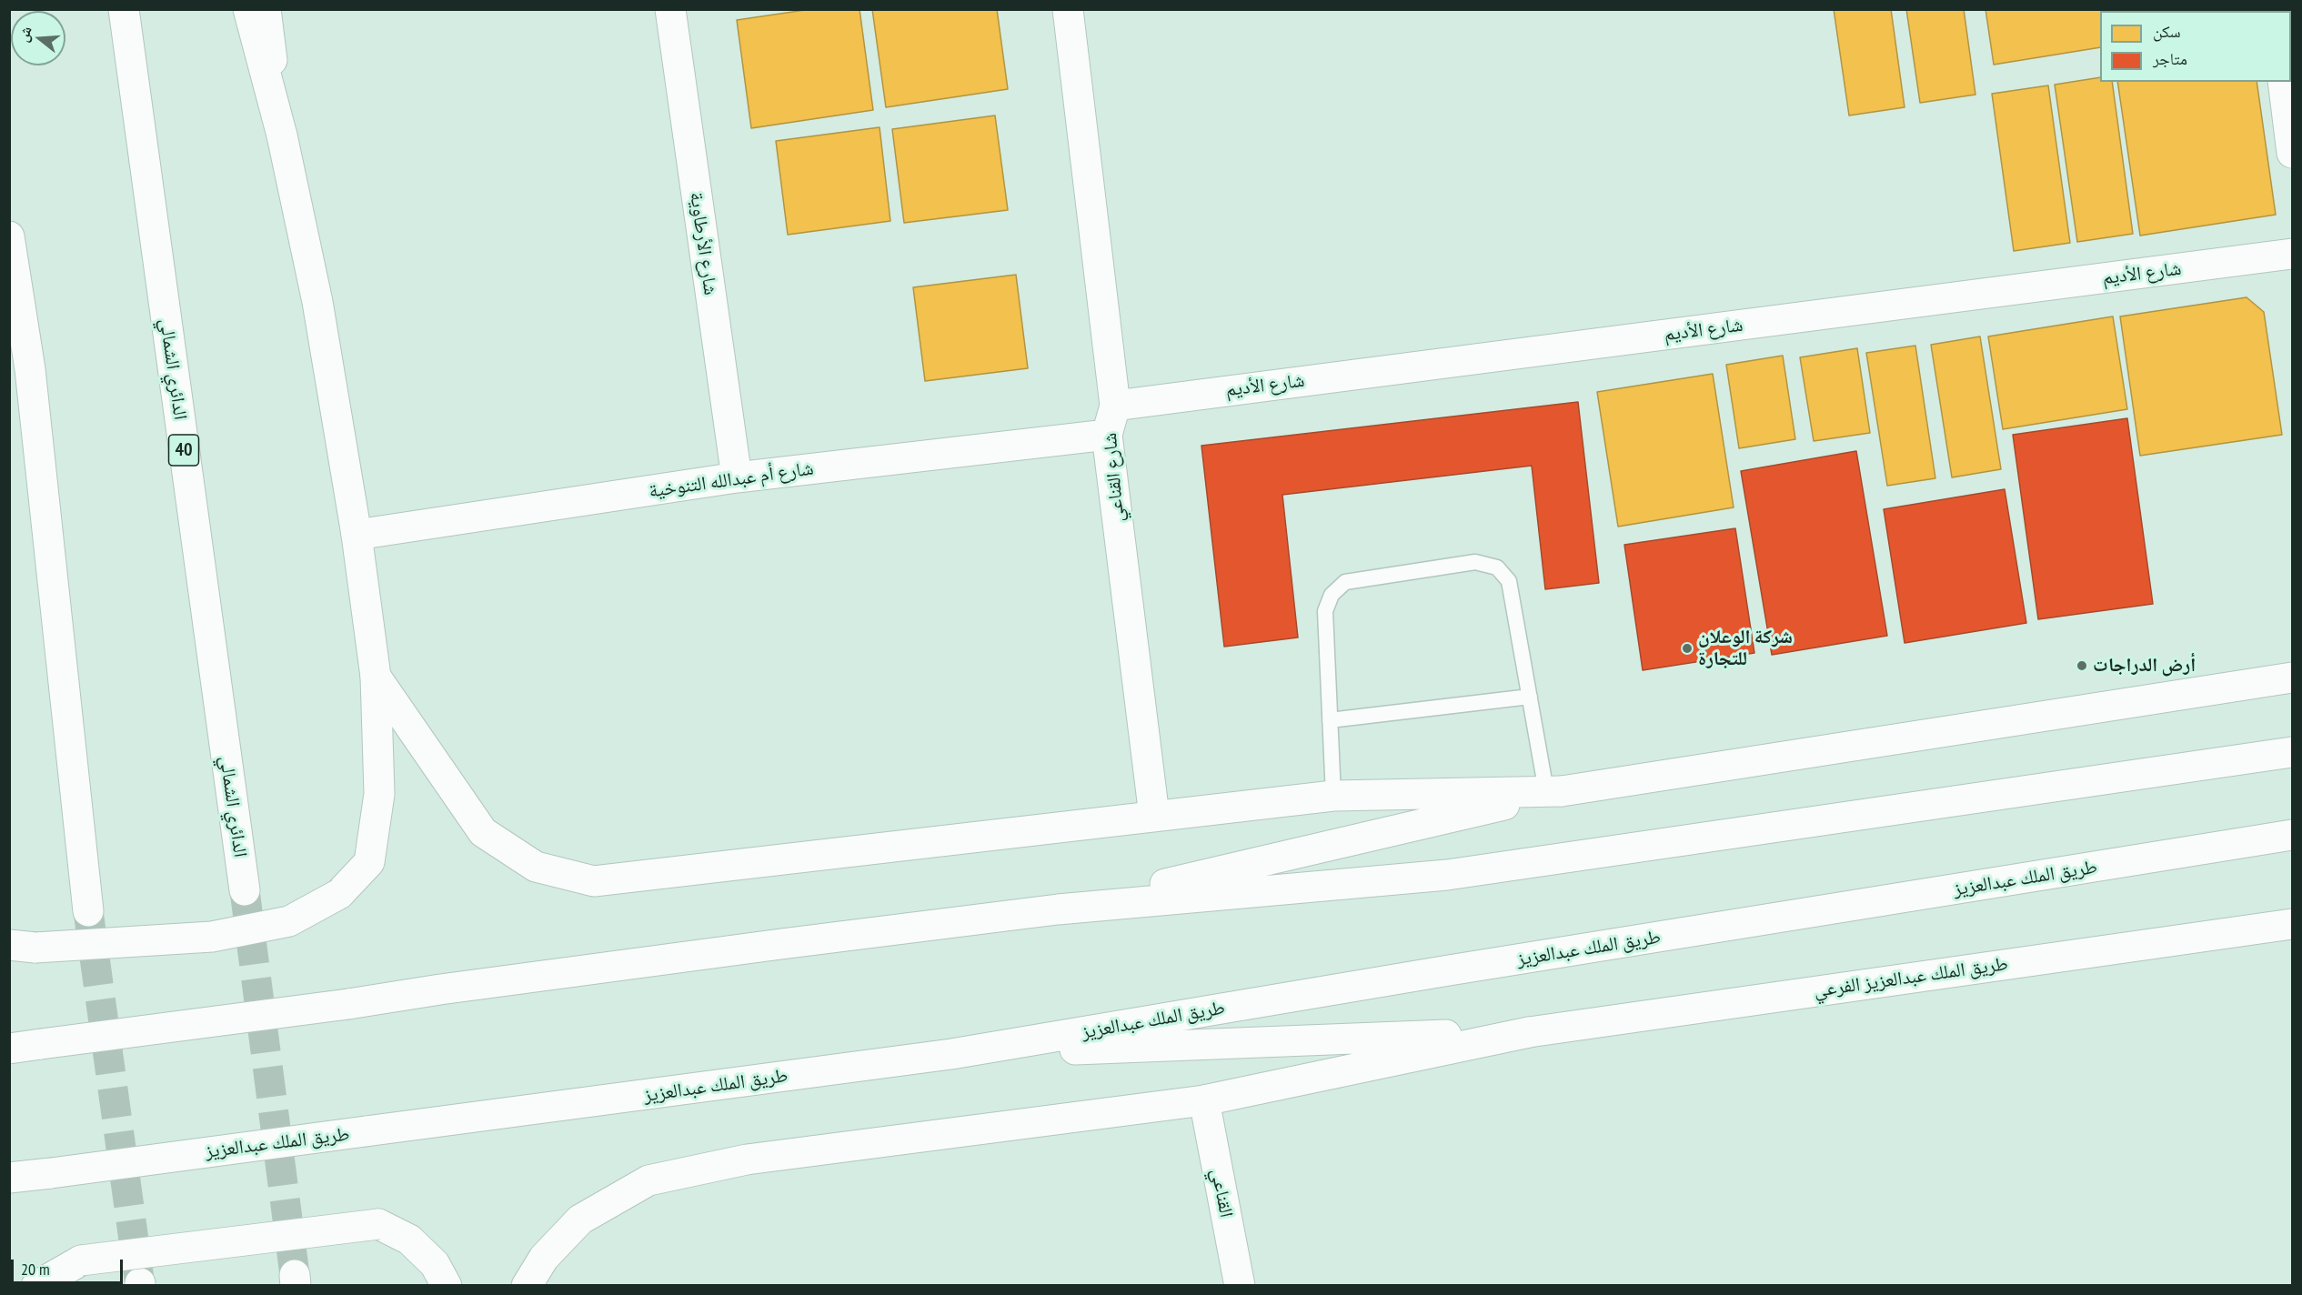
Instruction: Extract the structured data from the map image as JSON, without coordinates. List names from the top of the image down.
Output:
{
  "streets": {
    "main road": [
      "شارع الأرطاوية",
      "شارع الأديم",
      "الدائري الشمالي",
      "40",
      "شارع القناعي",
      "شارع أم عبدالله التنوخية",
      "طريق الملك عبدالعزيز",
      "طريق الملك عبدالعزيز الفرعي",
      "القناعي"
    ]
  },
  "crossings": [
    ["شارع الأرطاوية", "شارع أم عبدالله التنوخية"],
    ["شارع الأديم", "شارع القناعي"],
    ["شارع القناعي", "شارع أم عبدالله التنوخية"]
  ],
  "places": ["شركة الوعلان للتجارة", "أرض الدراجات"],
  "legend": ["سكن", "متاجر"],
  "scale_bar": "20 m",
  "north": "left"
}
